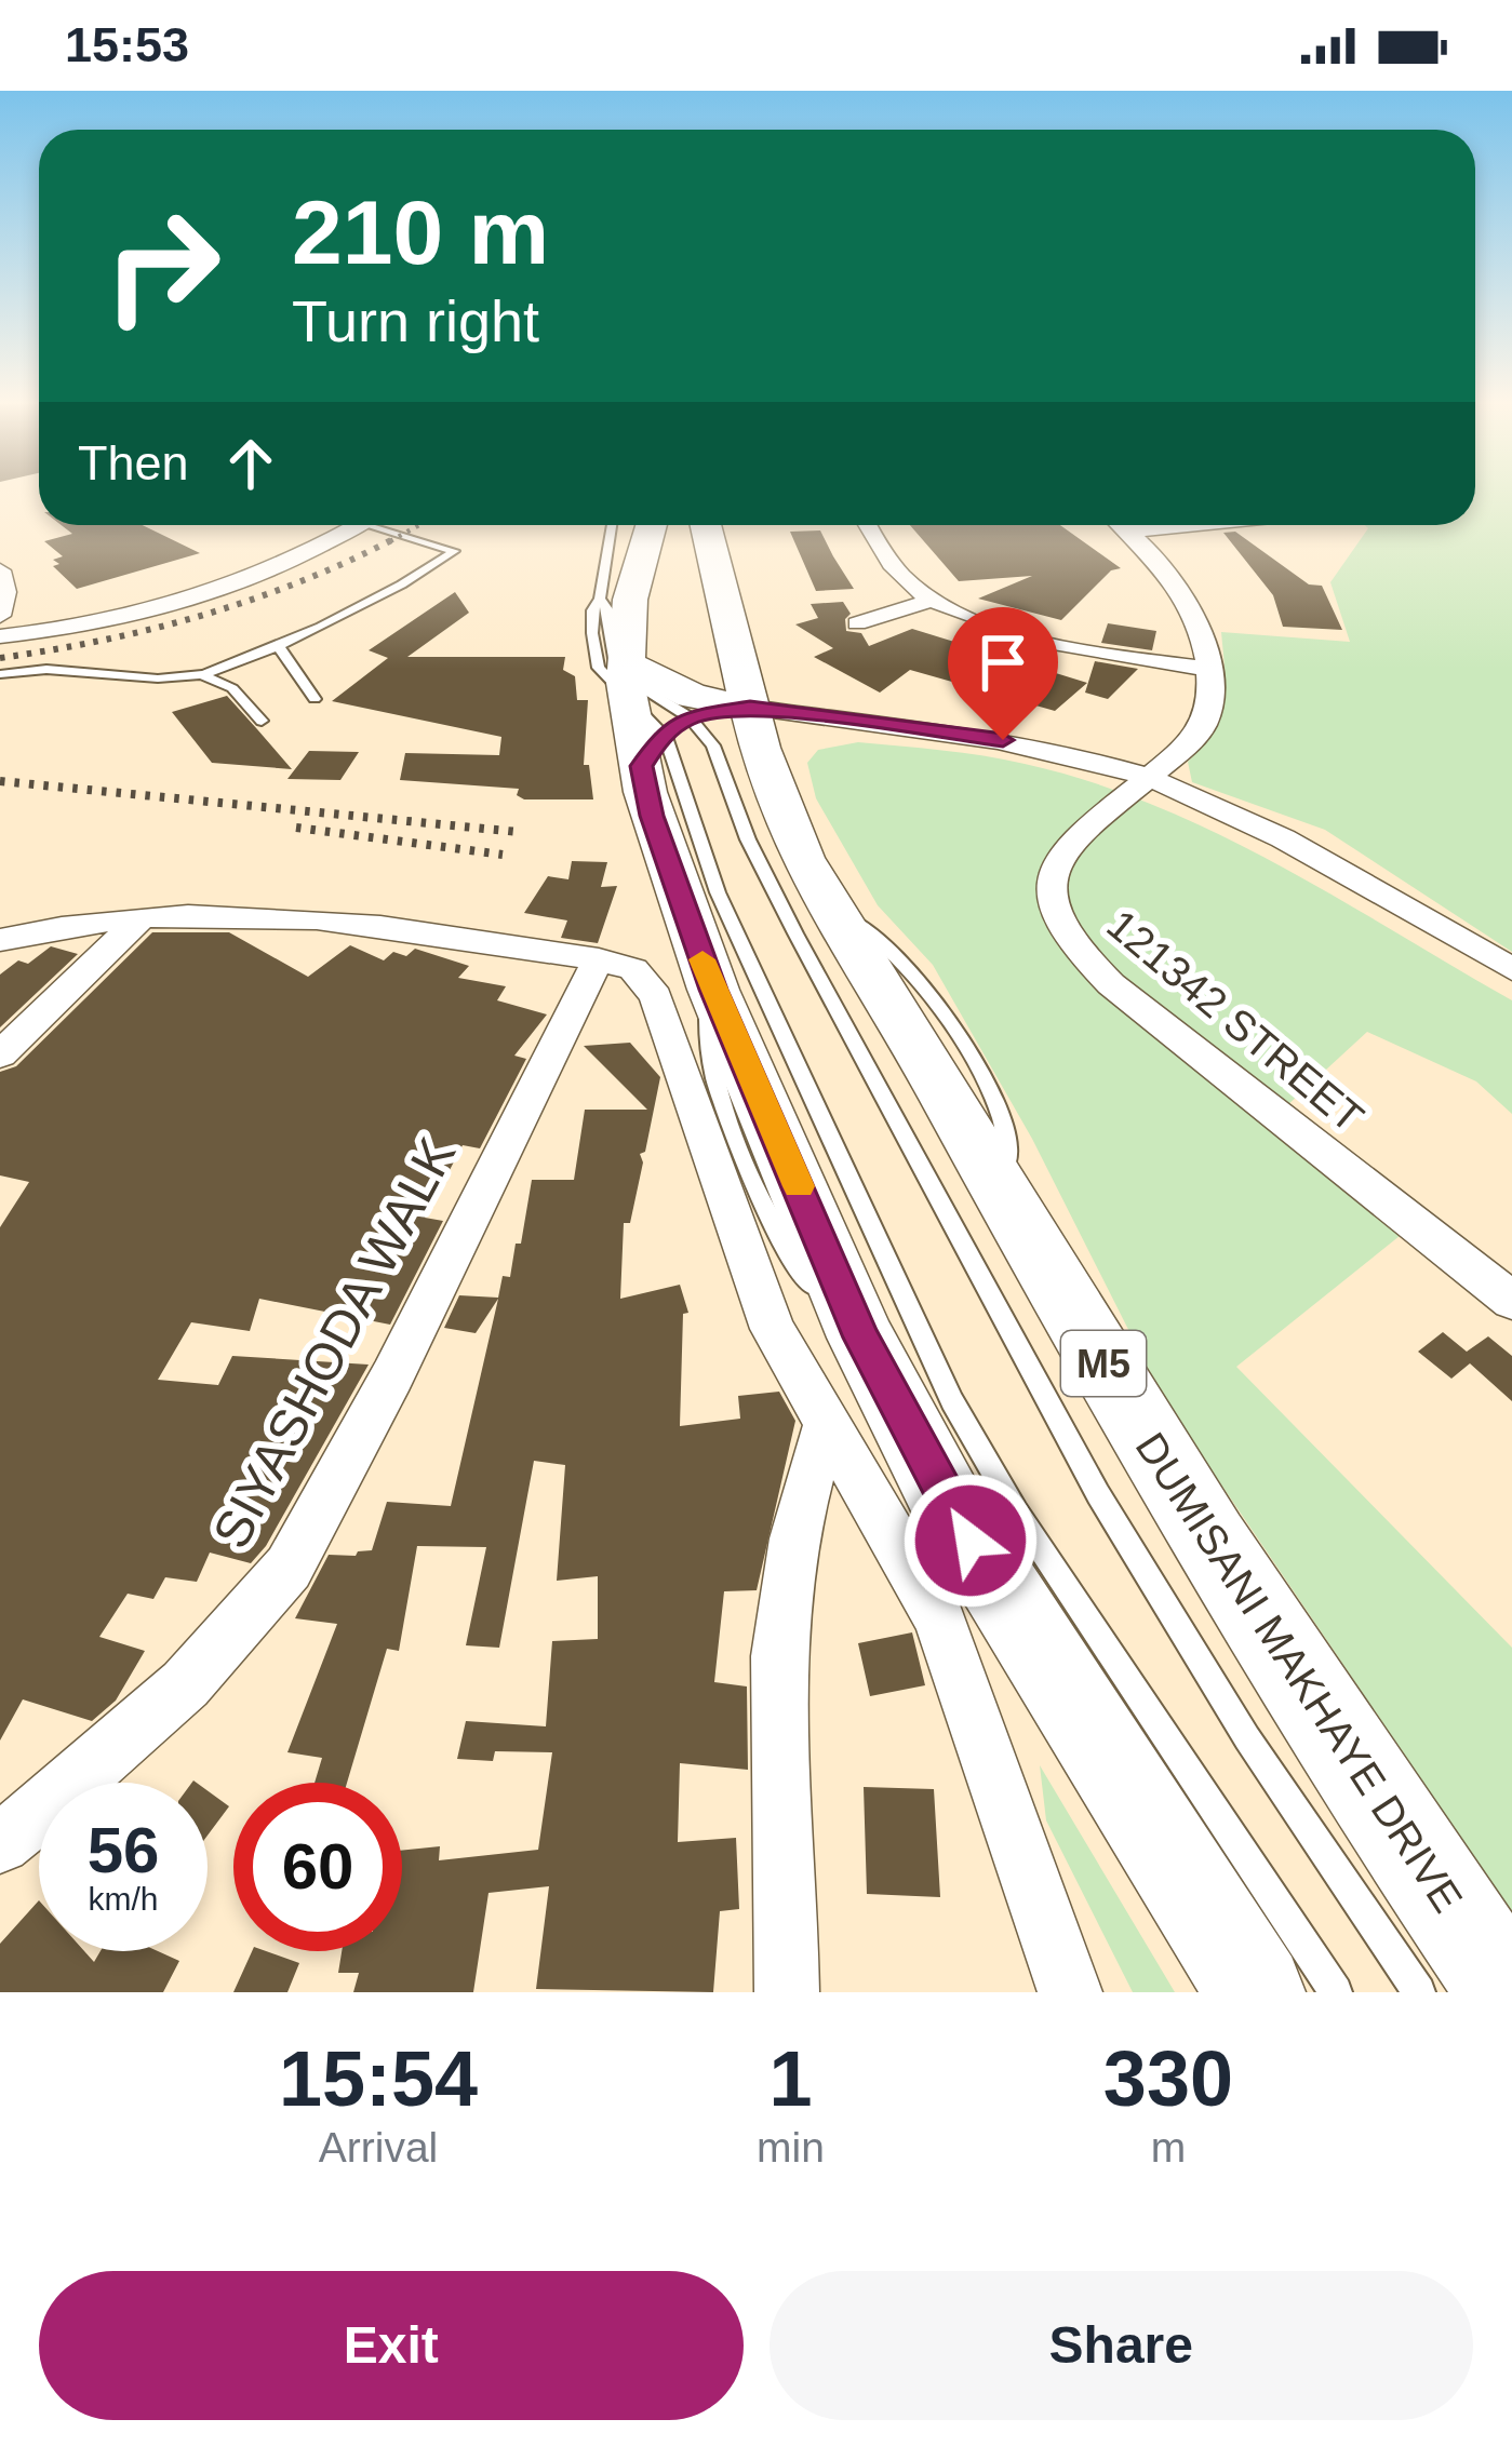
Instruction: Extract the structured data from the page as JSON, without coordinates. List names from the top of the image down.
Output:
{
  "streets": {
    "main road": ["M5", "DUMISANI MAKHAYE DRIVE"],
    "street": ["121342 STREET", "SIYASHODA WALK"]
  },
  "page": {
    "status": "15:53",
    "turn": ["210 m", "Turn right"],
    "then": "Then",
    "speed": "56 km/h",
    "limit": "60",
    "eta": [
      "15:54",
      "Arrival",
      "1",
      "min",
      "330",
      "m"
    ],
    "buttons": ["Exit", "Share"]
  }
}
